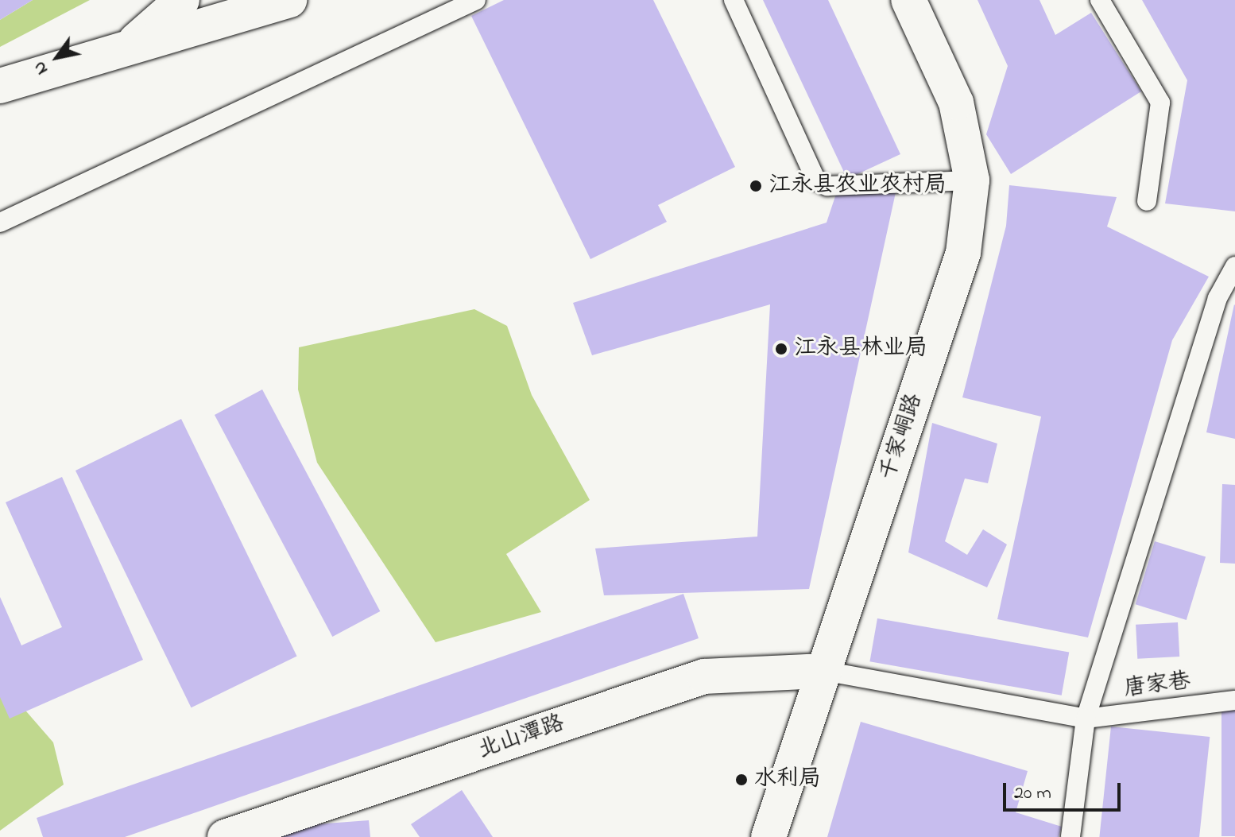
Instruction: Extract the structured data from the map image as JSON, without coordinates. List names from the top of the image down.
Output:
{
  "streets": {
    "main road": ["千家峒路", "北山潭路"],
    "lane": ["唐家巷"]
  },
  "crossings": [
    ["千家峒路", "唐家巷"],
    ["千家峒路", "北山潭路"],
    ["唐家巷", "北山潭路"]
  ],
  "places": ["江永县农业农村局", "江永县林业局", "水利局"],
  "scale_bar": "20 m",
  "north": "bottom left"
}
